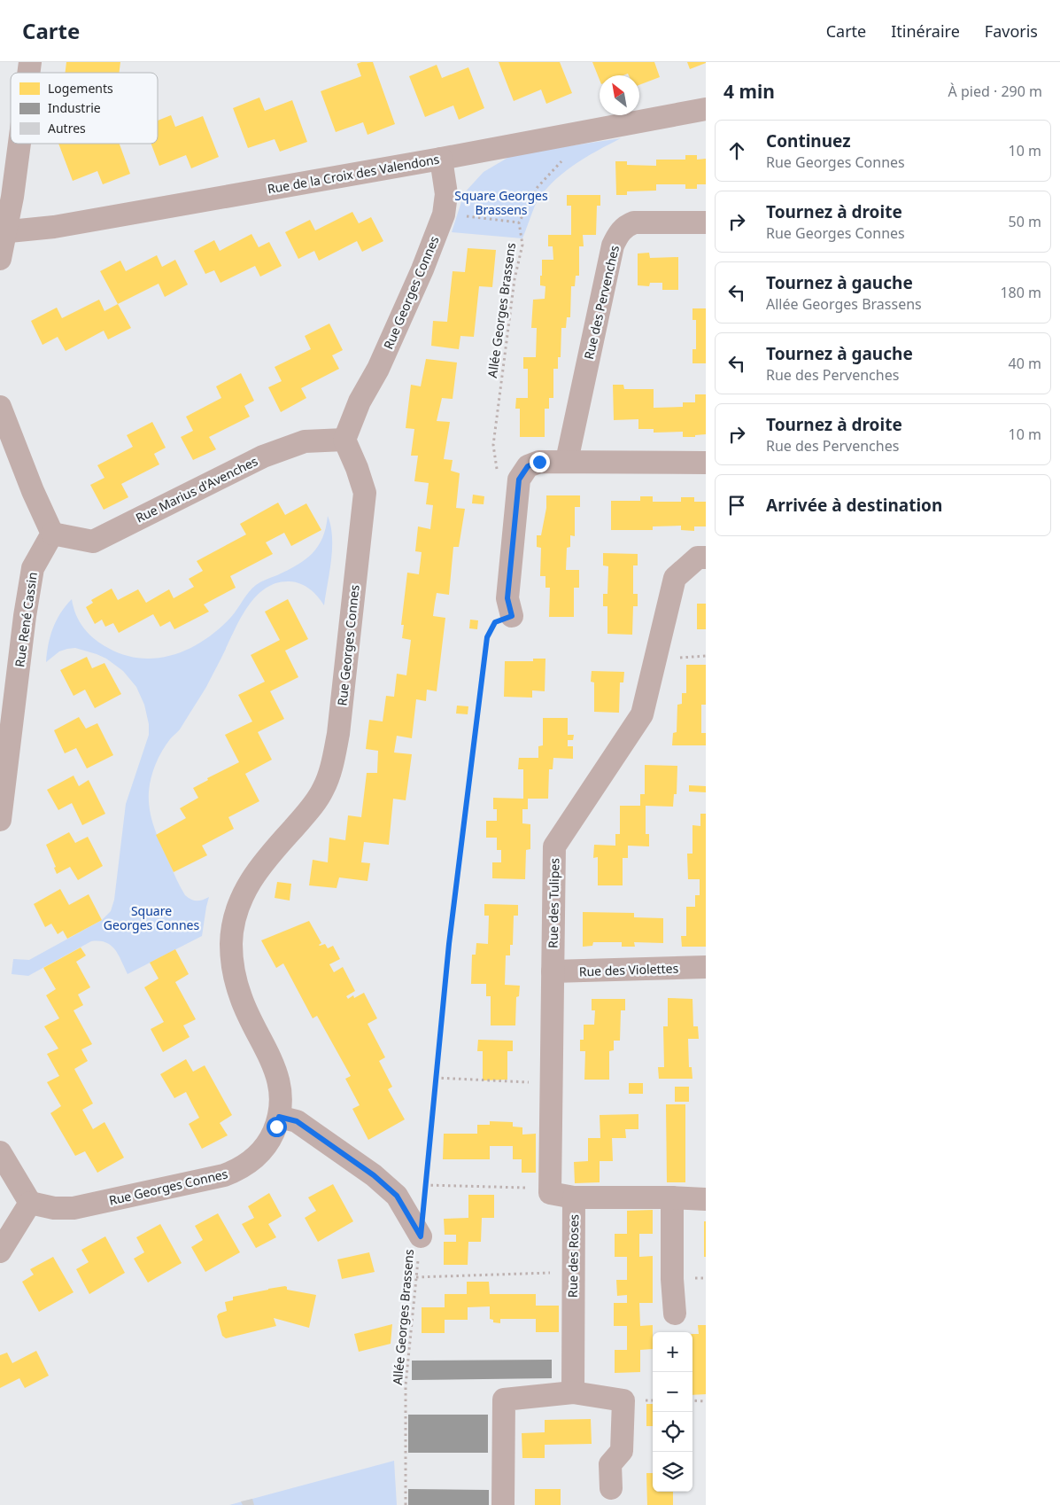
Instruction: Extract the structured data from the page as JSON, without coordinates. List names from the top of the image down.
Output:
{
  "streets": {
    "street": [
      "Rue de la Croix des Valendons",
      "Rue Georges Connes",
      "Rue des Pervenches",
      "Rue Marius d'Avenches",
      "Rue René Cassin",
      "Rue des Tulipes",
      "Rue des Violettes",
      "Rue des Roses"
    ],
    "path": ["Allée Georges Brassens"]
  },
  "crossings": [
    ["Rue de la Croix des Valendons", "Rue Georges Connes"],
    ["Rue Georges Connes", "Rue Marius d'Avenches"],
    ["Rue Marius d'Avenches", "Rue René Cassin"],
    ["Rue des Tulipes", "Rue des Violettes"]
  ],
  "parks": ["Square Georges Brassens", "Square Georges Connes"],
  "legend": ["Logements", "Industrie", "Autres"],
  "north": "top left",
  "page": {
    "header": "Carte",
    "nav": ["Carte", "Itinéraire", "Favoris"],
    "heading": ["4 min", "À pied · 290 m"],
    "list": [
      ["Continuez", "Rue Georges Connes", "10 m"],
      ["Tournez à droite", "Rue Georges Connes", "50 m"],
      ["Tournez à gauche", "Allée Georges Brassens", "180 m"],
      ["Tournez à gauche", "Rue des Pervenches", "40 m"],
      ["Tournez à droite", "Rue des Pervenches", "10 m"],
      "Arrivée à destination"
    ],
    "map_buttons": ["+", "−"]
  }
}
